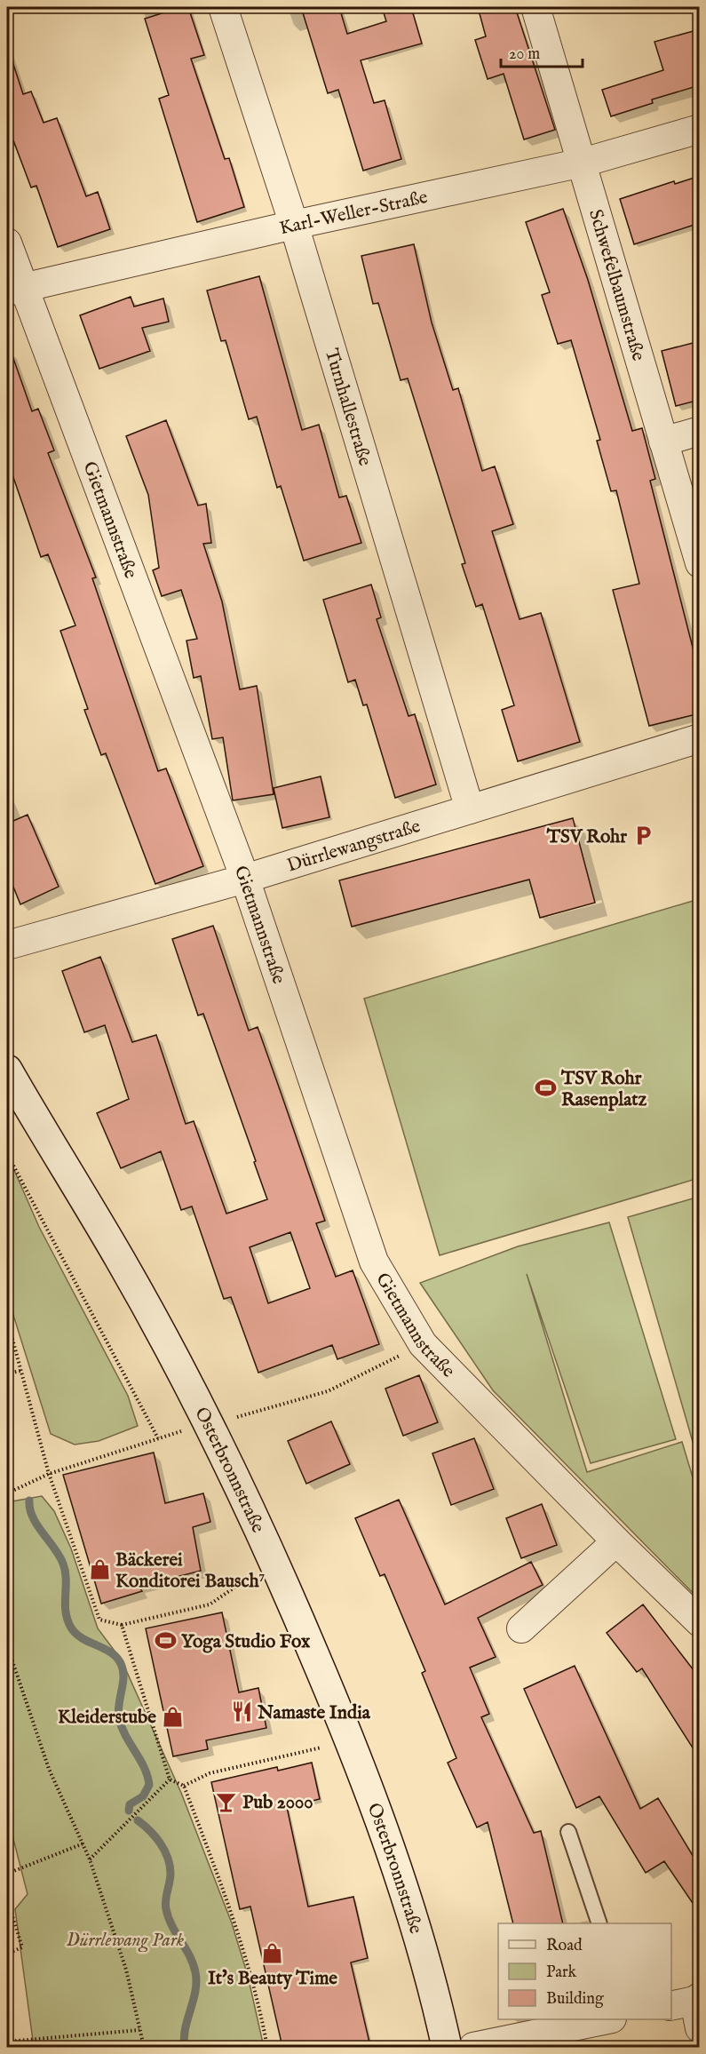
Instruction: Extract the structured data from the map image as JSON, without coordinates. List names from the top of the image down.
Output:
{
  "streets": {
    "street": [
      "Karl-Weller-Straße",
      "Schwefelbaumstraße",
      "Turnhallestraße",
      "Gietmannstraße",
      "Dürrlewangstraße",
      "Osterbronnstraße"
    ]
  },
  "crossings": [
    ["Karl-Weller-Straße", "Schwefelbaumstraße"],
    ["Karl-Weller-Straße", "Turnhallestraße"],
    ["Karl-Weller-Straße", "Gietmannstraße"],
    ["Turnhallestraße", "Dürrlewangstraße"],
    ["Gietmannstraße", "Dürrlewangstraße"]
  ],
  "parks": ["Dürrlewang Park"],
  "places": {
    "parking": ["TSV Rohr"],
    "sports": ["TSV Rohr Rasenplatz", "Yoga Studio Fox"],
    "shop": ["Bäckerei Konditorei Bausch⁷", "Kleiderstube", "It's Beauty Time"],
    "restaurant": ["Namaste India"],
    "bar": ["Pub 2000"]
  },
  "legend": ["Road", "Park", "Building"],
  "scale_bar": "20 m"
}
